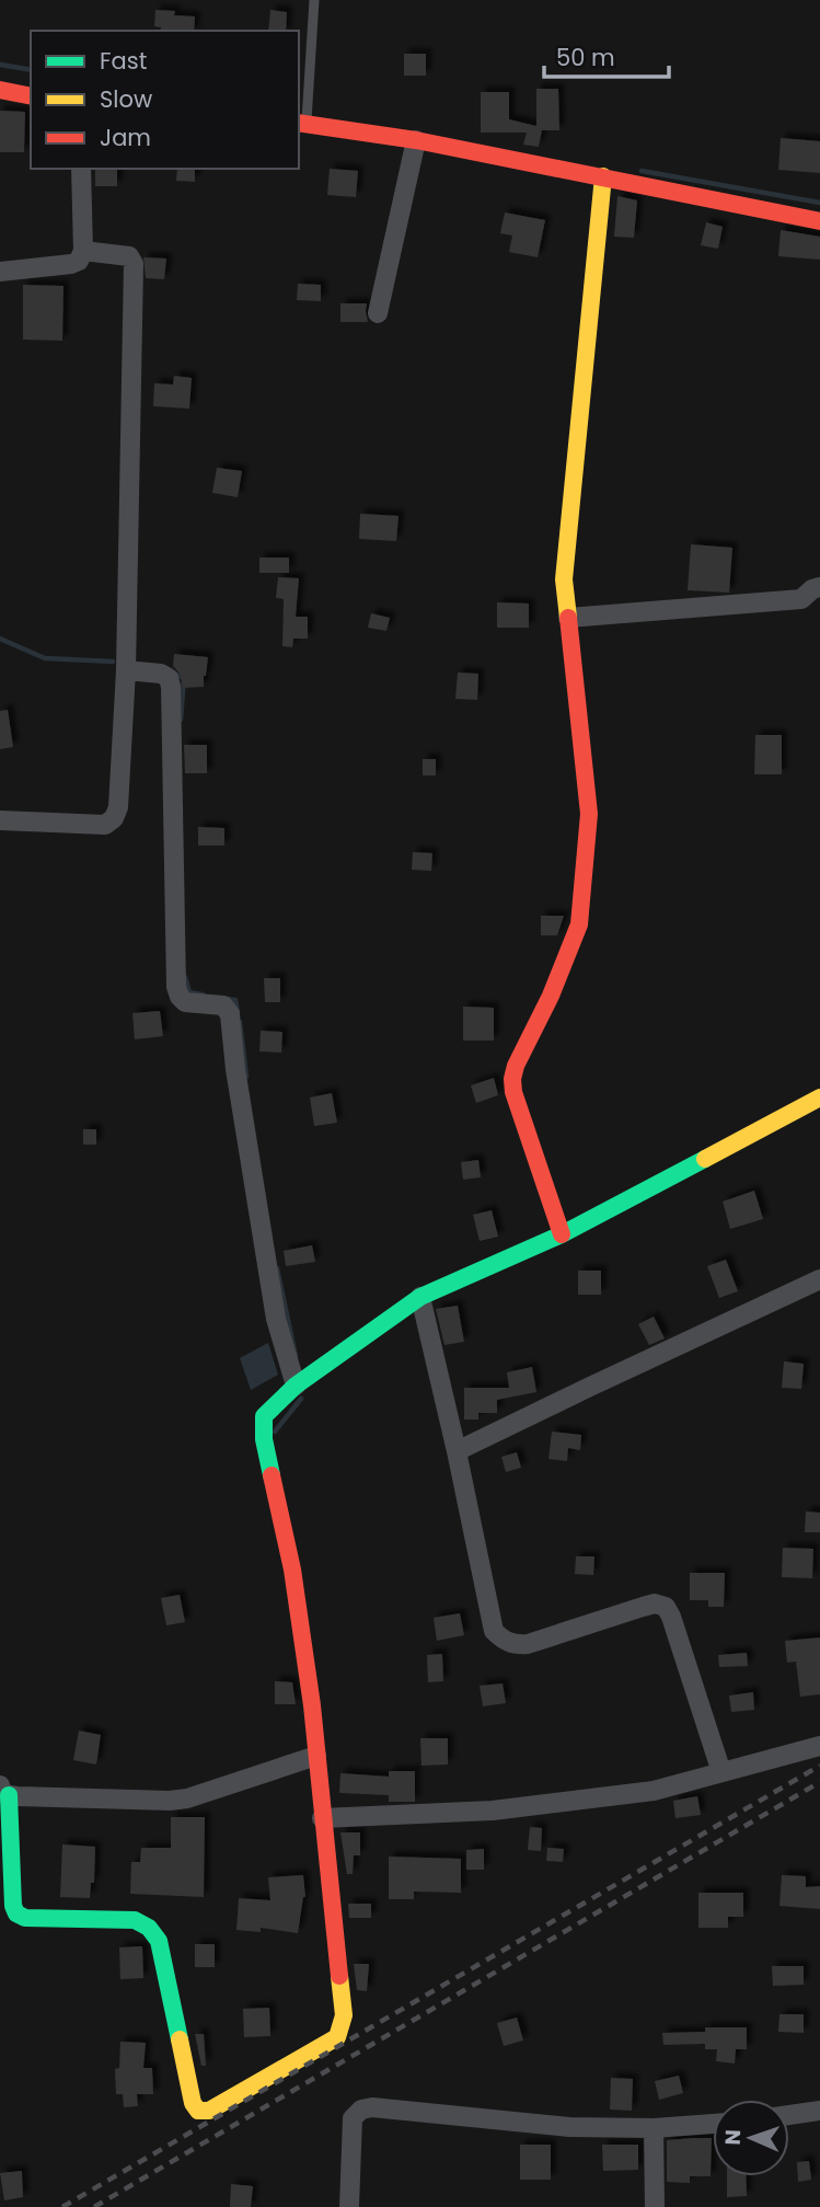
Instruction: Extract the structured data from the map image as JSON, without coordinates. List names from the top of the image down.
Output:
{
  "legend": ["Fast", "Slow", "Jam"],
  "scale_bar": "50 m",
  "north": "left"
}
